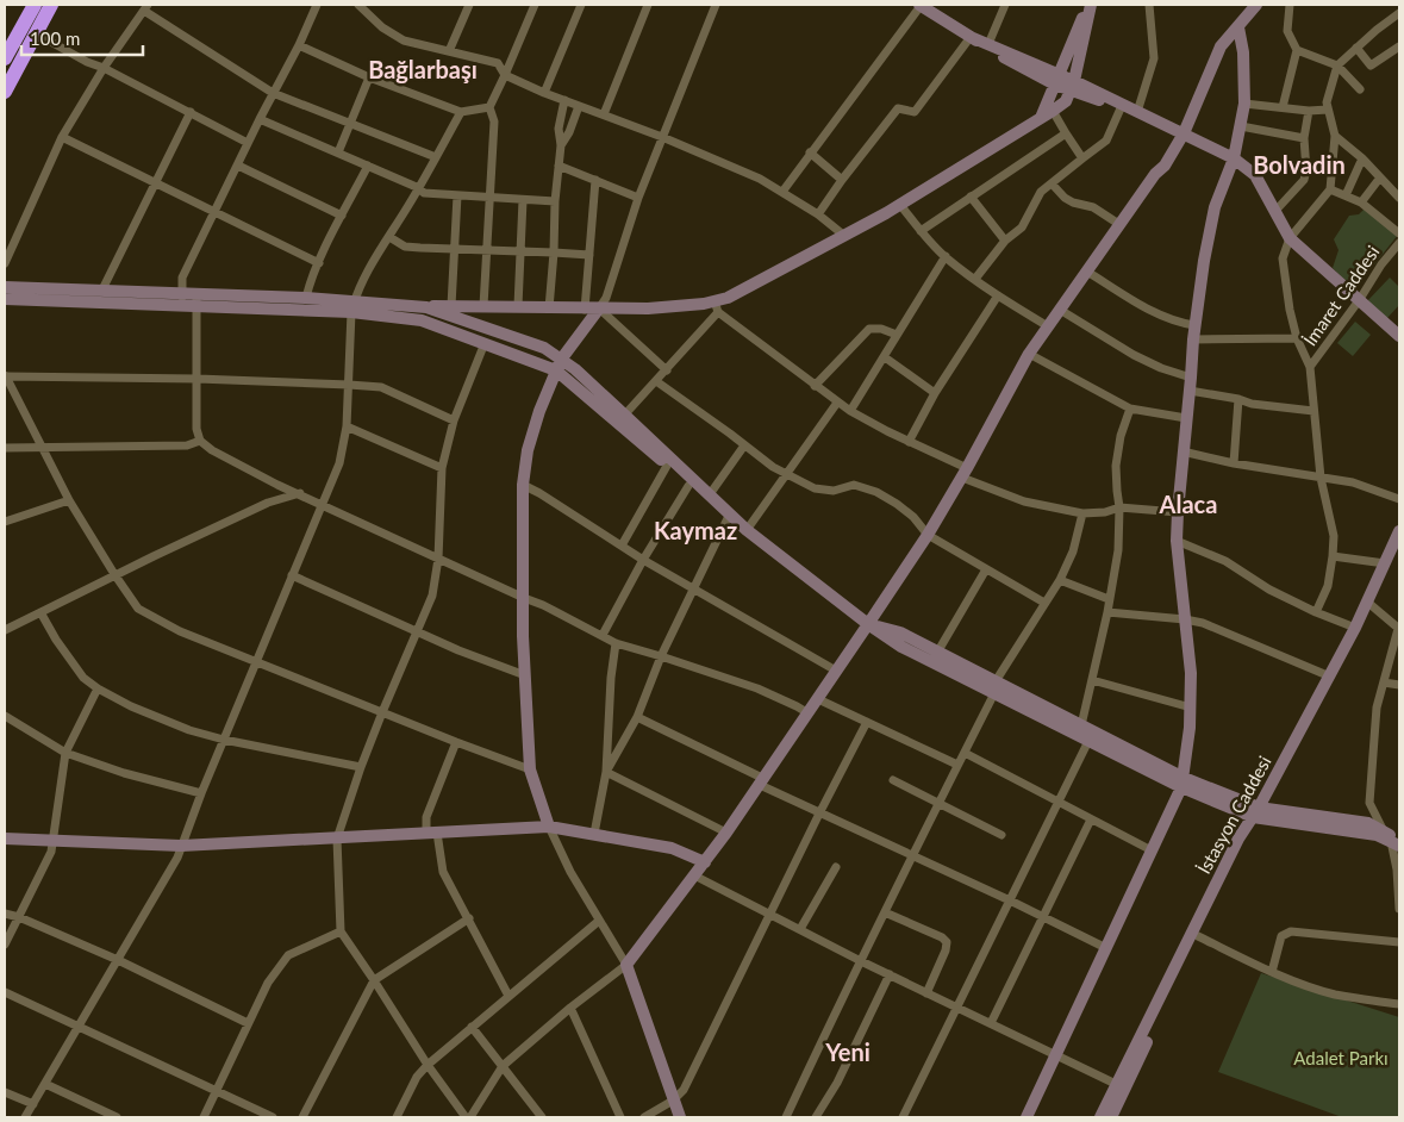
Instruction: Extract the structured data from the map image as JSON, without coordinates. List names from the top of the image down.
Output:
{
  "streets": {
    "street": ["İmaret Caddesi", "İstasyon Caddesi"]
  },
  "districts": [
    "Bağlarbaşı",
    "Bolvadin",
    "Alaca",
    "Kaymaz",
    "Yeni"
  ],
  "parks": ["Adalet Parkı"],
  "scale_bar": "100 m"
}
